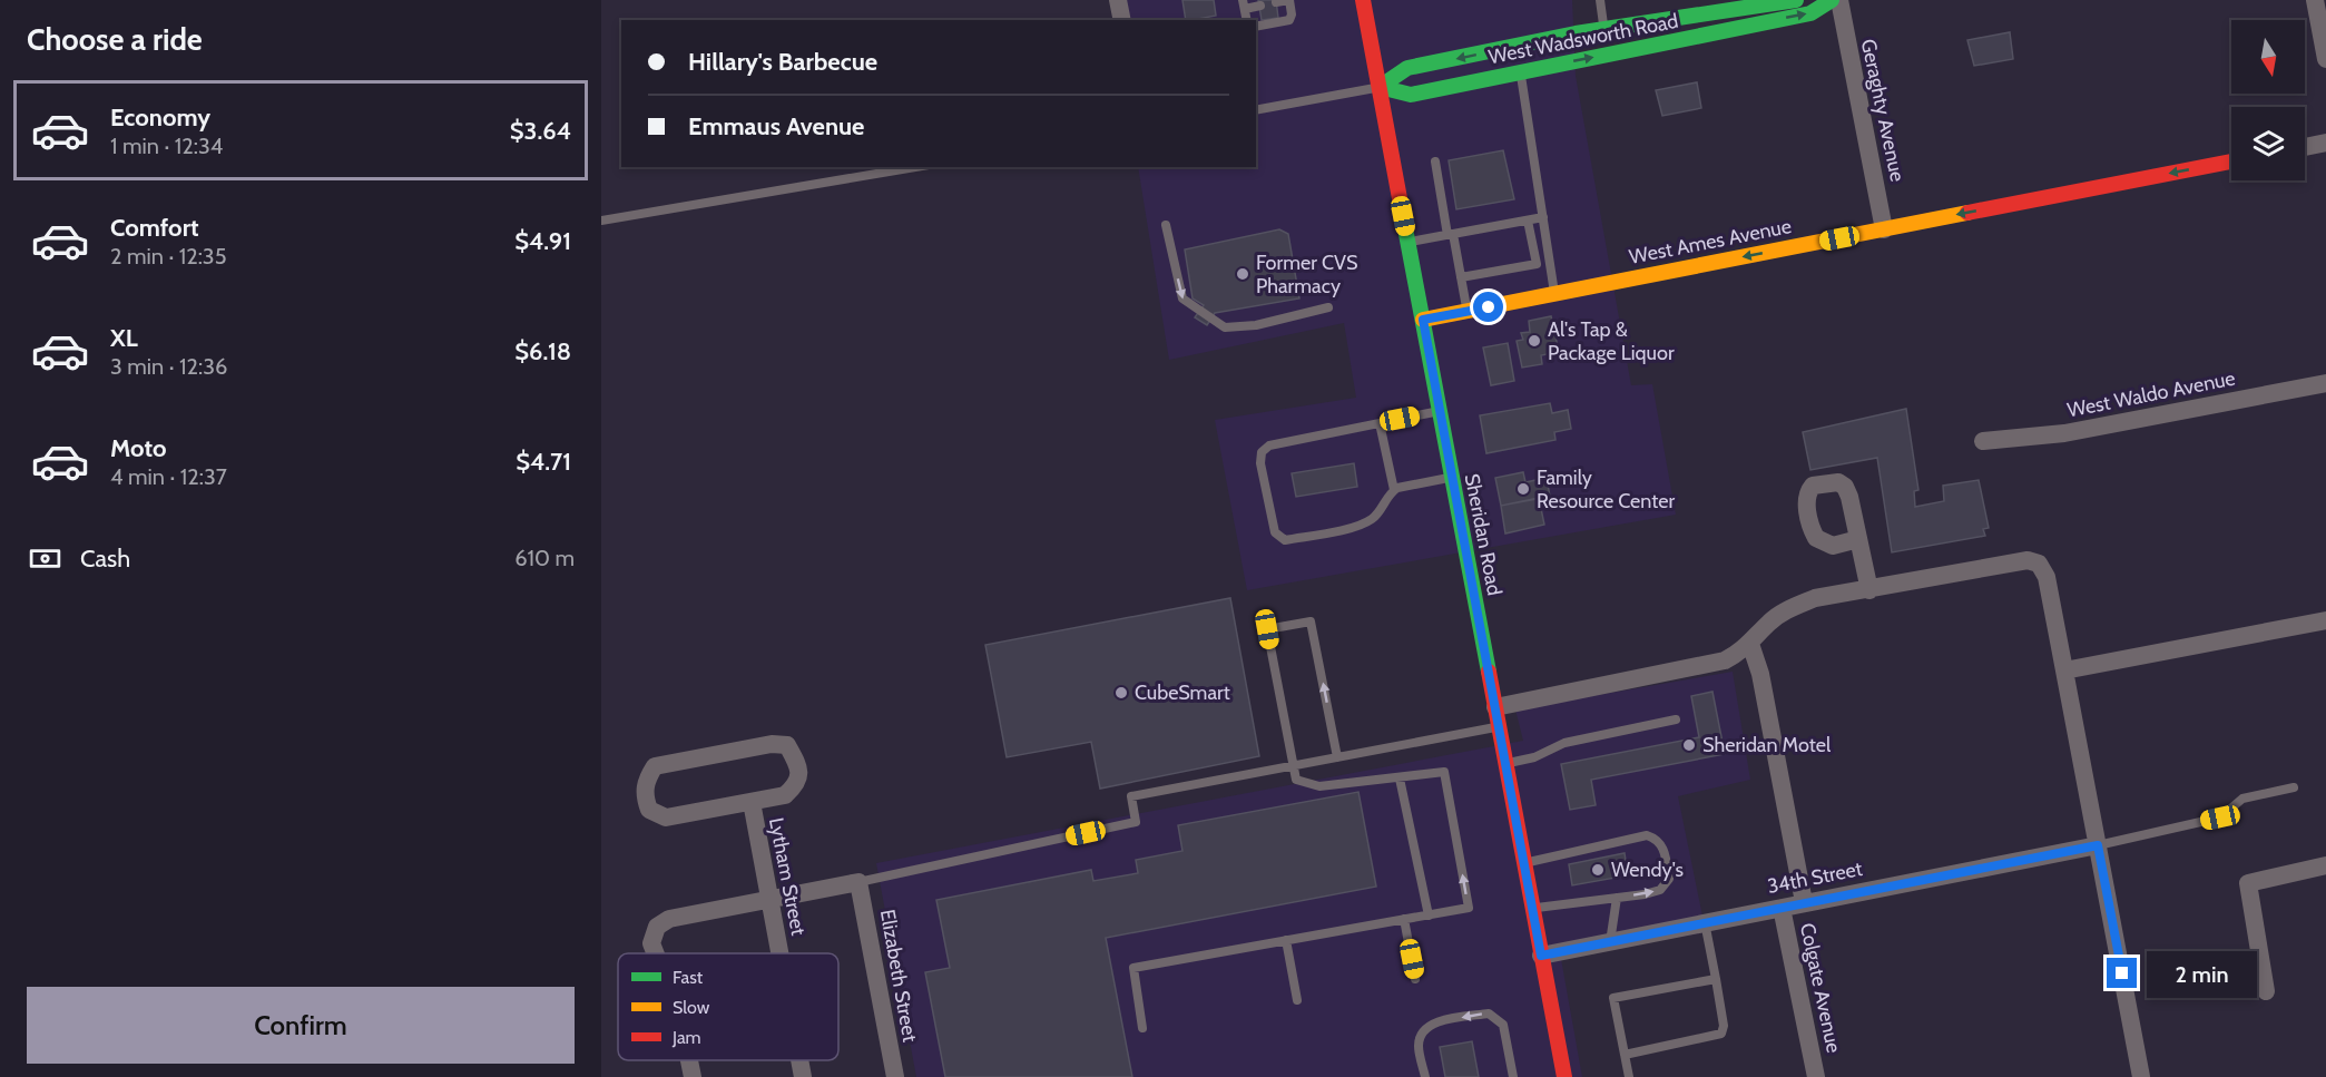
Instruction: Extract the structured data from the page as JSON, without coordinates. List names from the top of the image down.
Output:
{
  "streets": {
    "main road": ["West Wadsworth Road", "West Ames Avenue", "Sheridan Road"],
    "street": [
      "Geraghty Avenue",
      "West Waldo Avenue",
      "Lytham Street",
      "34th Street",
      "Elizabeth Street",
      "Colgate Avenue"
    ]
  },
  "crossings": [
    ["West Wadsworth Road", "Sheridan Road"],
    ["Geraghty Avenue", "West Ames Avenue"],
    ["West Ames Avenue", "Sheridan Road"],
    ["Sheridan Road", "34th Street"],
    ["34th Street", "Colgate Avenue"]
  ],
  "one_way": ["West Ames Avenue"],
  "places": [
    "Former CVS Pharmacy",
    "Al's Tap & Package Liquor",
    "Family Resource Center",
    "CubeSmart",
    "Sheridan Motel",
    "Wendy's"
  ],
  "legend": ["Fast", "Slow", "Jam"],
  "north": "bottom",
  "page": {
    "heading": "Choose a ride",
    "banner": ["Hillary's Barbecue", "Emmaus Avenue"],
    "list": [
      {
        "name": "Economy",
        "note": "1 min · 12:34",
        "value": "$3.64"
      },
      {
        "name": "Comfort",
        "note": "2 min · 12:35",
        "value": "$4.91"
      },
      {
        "name": "XL",
        "note": "3 min · 12:36",
        "value": "$6.18"
      },
      {
        "name": "Moto",
        "note": "4 min · 12:37",
        "value": "$4.71"
      }
    ],
    "pay": ["Cash", "610 m"],
    "bubble": "2 min",
    "buttons": "Confirm"
  }
}
